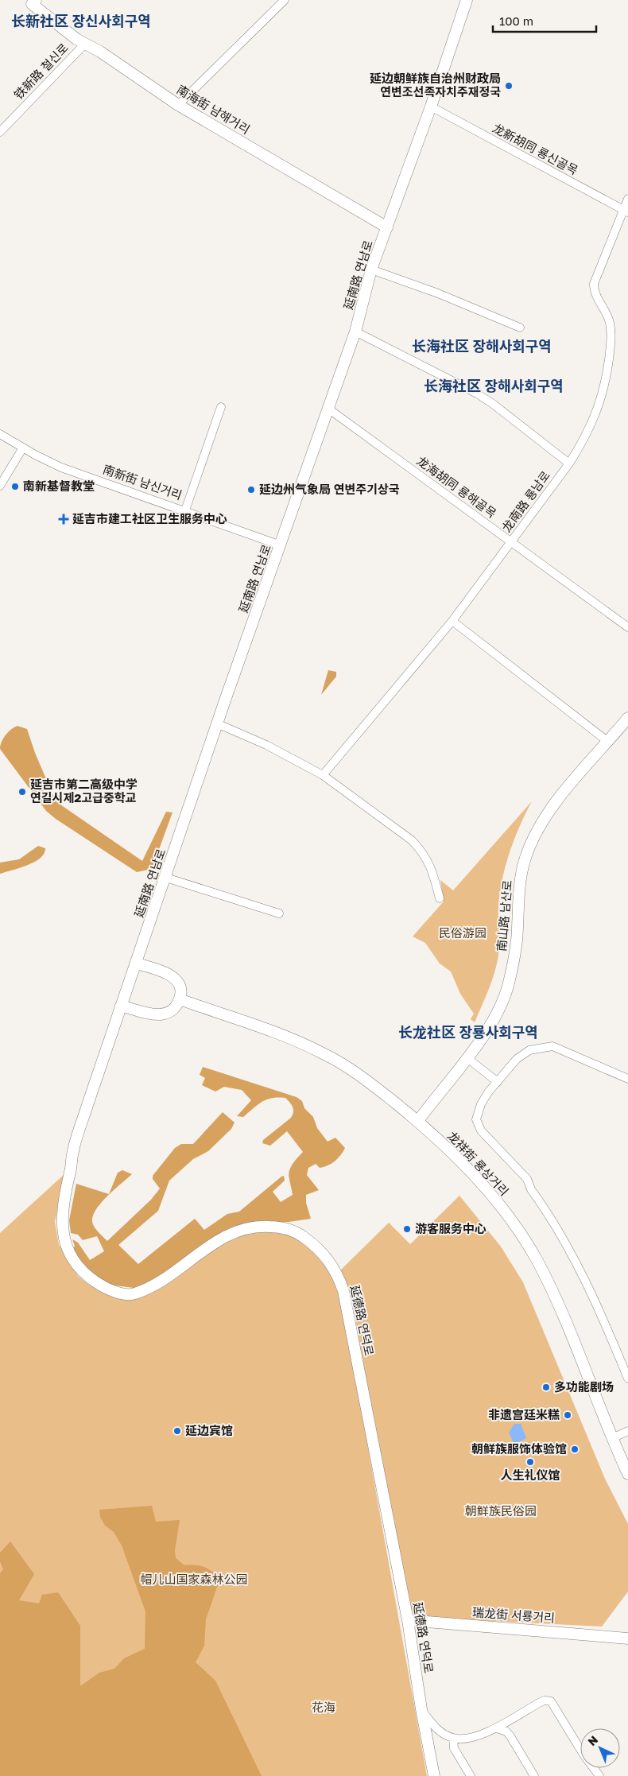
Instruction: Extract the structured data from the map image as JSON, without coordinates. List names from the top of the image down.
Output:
{
  "streets": {
    "main road": [
      "南海街 남해거리",
      "延南路 연남로",
      "南山路 남산로",
      "龙祥街 룡상거리",
      "延德路 연덕로",
      "瑞龙街 서룡거리"
    ],
    "street": [
      "铁新路 철신로",
      "龙新胡同 룡신골목",
      "南新街 남신거리",
      "龙海胡同 룡해골목",
      "龙南路 룡남로"
    ]
  },
  "crossings": [
    ["铁新路 철신로", "南海街 남해거리"],
    ["南海街 남해거리", "延南路 연남로"],
    ["龙新胡同 룡신골목", "延南路 연남로"],
    ["龙新胡同 룡신골목", "龙南路 룡남로"],
    ["延南路 연남로", "南新街 남신거리"],
    ["延南路 연남로", "龙海胡同 룡해골목"],
    ["延南路 연남로", "延德路 연덕로"],
    ["龙海胡同 룡해골목", "龙南路 룡남로"],
    ["南山路 남산로", "龙祥街 룡상거리"],
    ["延德路 연덕로", "瑞龙街 서룡거리"]
  ],
  "districts": [
    "长新社区 장신사회구역",
    "长海社区 장해사회구역",
    "长海社区 장해사회구역",
    "长龙社区 장룡사회구역"
  ],
  "parks": [
    "民俗游园",
    "朝鲜族民俗园",
    "帽儿山国家森林公园",
    "花海"
  ],
  "places": {
    "other": [
      "延边朝鲜族自治州财政局 연변조선족자치주재정국",
      "南新基督教堂",
      "延边州气象局 연변주기상국",
      "延吉市第二高级中学 연길시제2고급중학교",
      "游客服务中心",
      "多功能剧场",
      "非遗宫廷米糕",
      "延边宾馆",
      "朝鲜族服饰体验馆",
      "人生礼仪馆"
    ],
    "health": ["延吉市建工社区卫生服务中心"]
  },
  "scale_bar": "100 m",
  "north": "top left"
}
